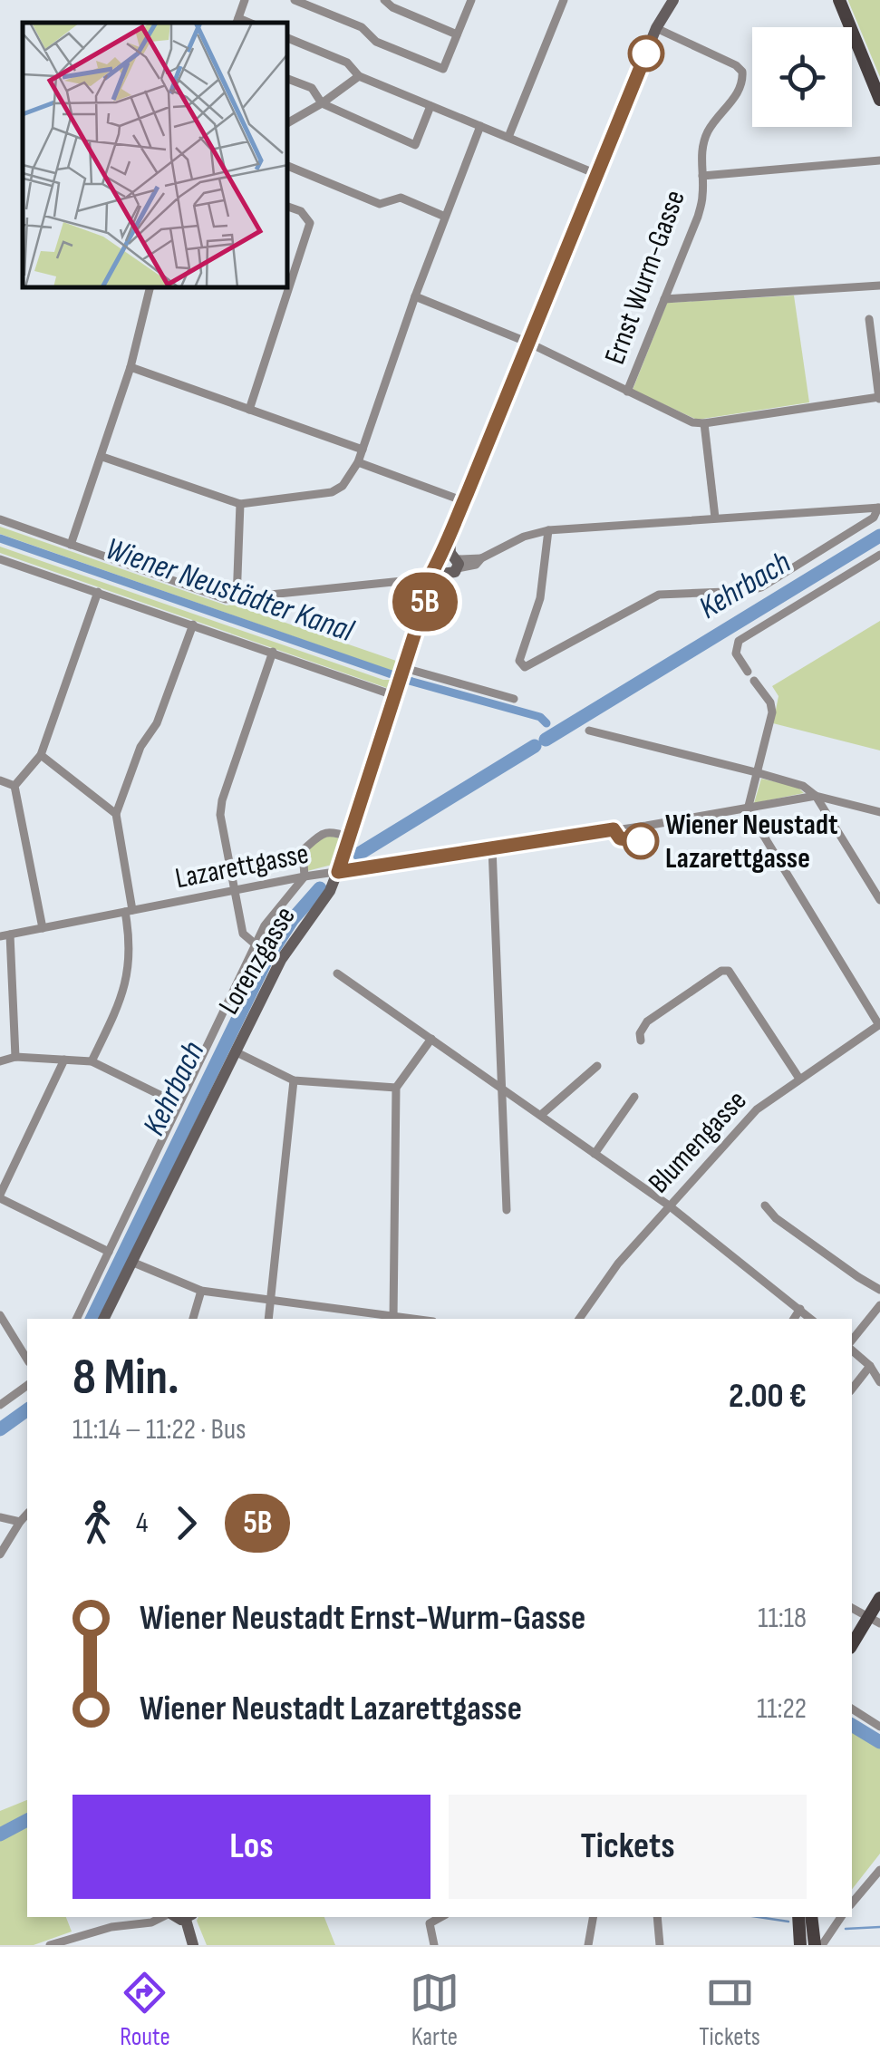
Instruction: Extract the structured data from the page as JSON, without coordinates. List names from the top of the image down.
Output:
{
  "streets": {
    "street": [
      "Ernst Wurm-Gasse",
      "Lazarettgasse",
      "Lorenzgasse",
      "Blumengasse"
    ]
  },
  "crossings": [
    ["Lazarettgasse", "Lorenzgasse"]
  ],
  "water": ["Kehrbach", "Wiener Neustädter Kanal"],
  "places": ["Wiener Neustadt Lazarettgasse"],
  "lines": ["bus line 5B"],
  "page": {
    "on_map": "5B",
    "heading": ["8 Min.", "11:14 – 11:22 · Bus", "2.00 €"],
    "legs": ["4", "5B"],
    "list": [
      {
        "name": "Wiener Neustadt Ernst-Wurm-Gasse",
        "value": "11:18"
      },
      {
        "name": "Wiener Neustadt Lazarettgasse",
        "value": "11:22"
      }
    ],
    "buttons": ["Los", "Tickets"],
    "tabs": ["Route", "Karte", "Tickets"]
  }
}
